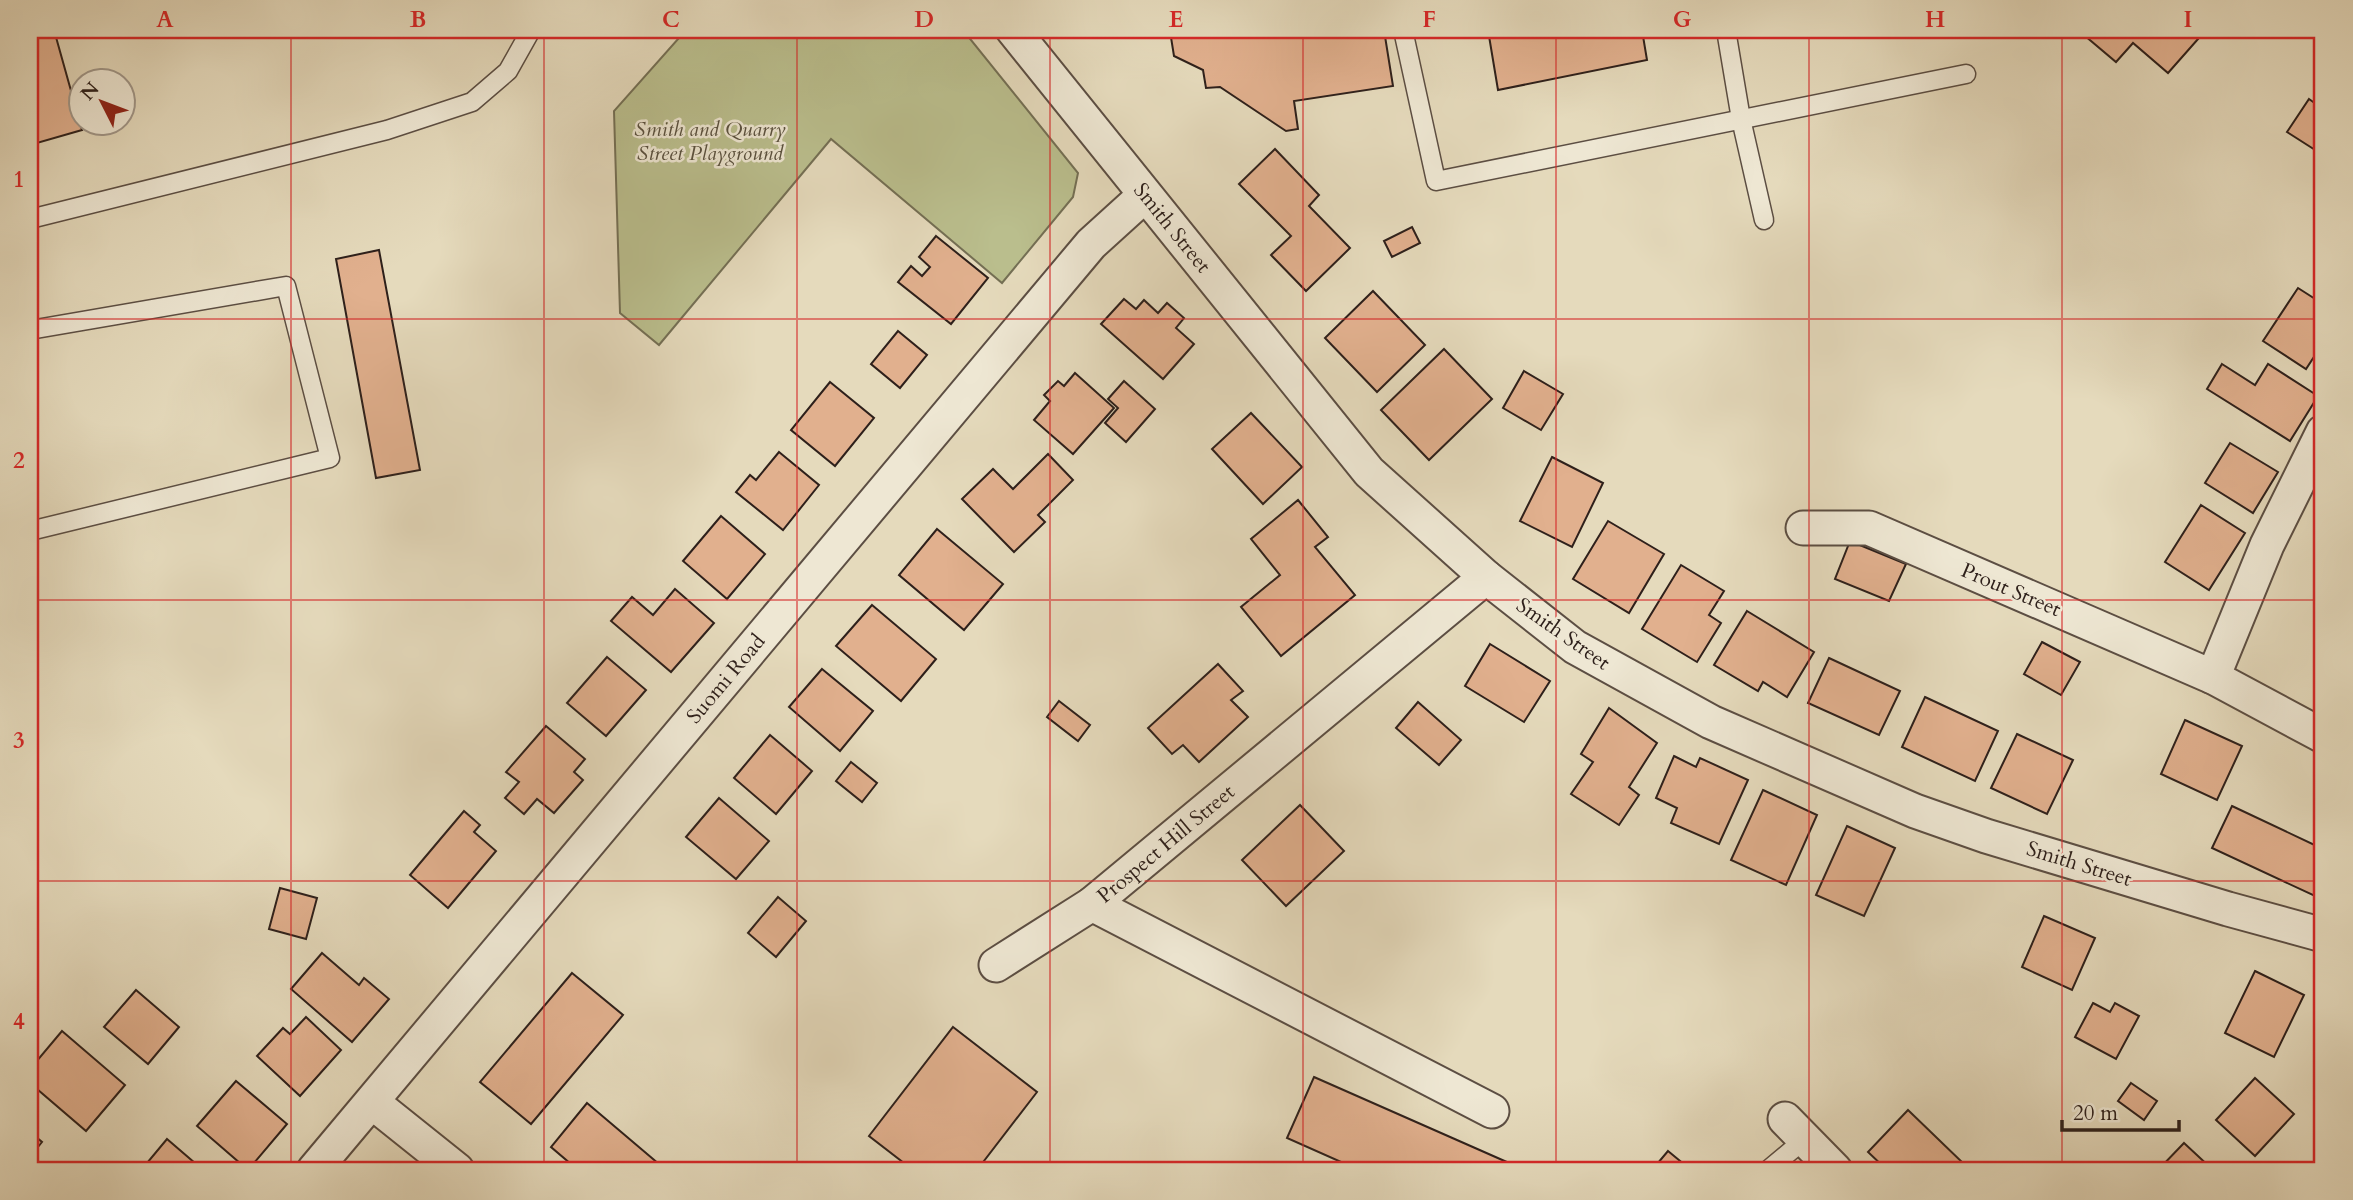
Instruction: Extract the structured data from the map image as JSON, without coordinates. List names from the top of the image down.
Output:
{
  "streets": {
    "street": [
      "Smith Street",
      "Prout Street",
      "Suomi Road",
      "Prospect Hill Street"
    ]
  },
  "crossings": [
    ["Smith Street", "Suomi Road"],
    ["Smith Street", "Prospect Hill Street"]
  ],
  "parks": ["Smith and Quarry Street Playground"],
  "scale_bar": "20 m",
  "north": "top left",
  "grid": {
    "columns": [
      "A",
      "B",
      "C",
      "D",
      "E",
      "F",
      "G",
      "H",
      "I"
    ],
    "rows": [
      "1",
      "2",
      "3",
      "4"
    ]
  }
}
